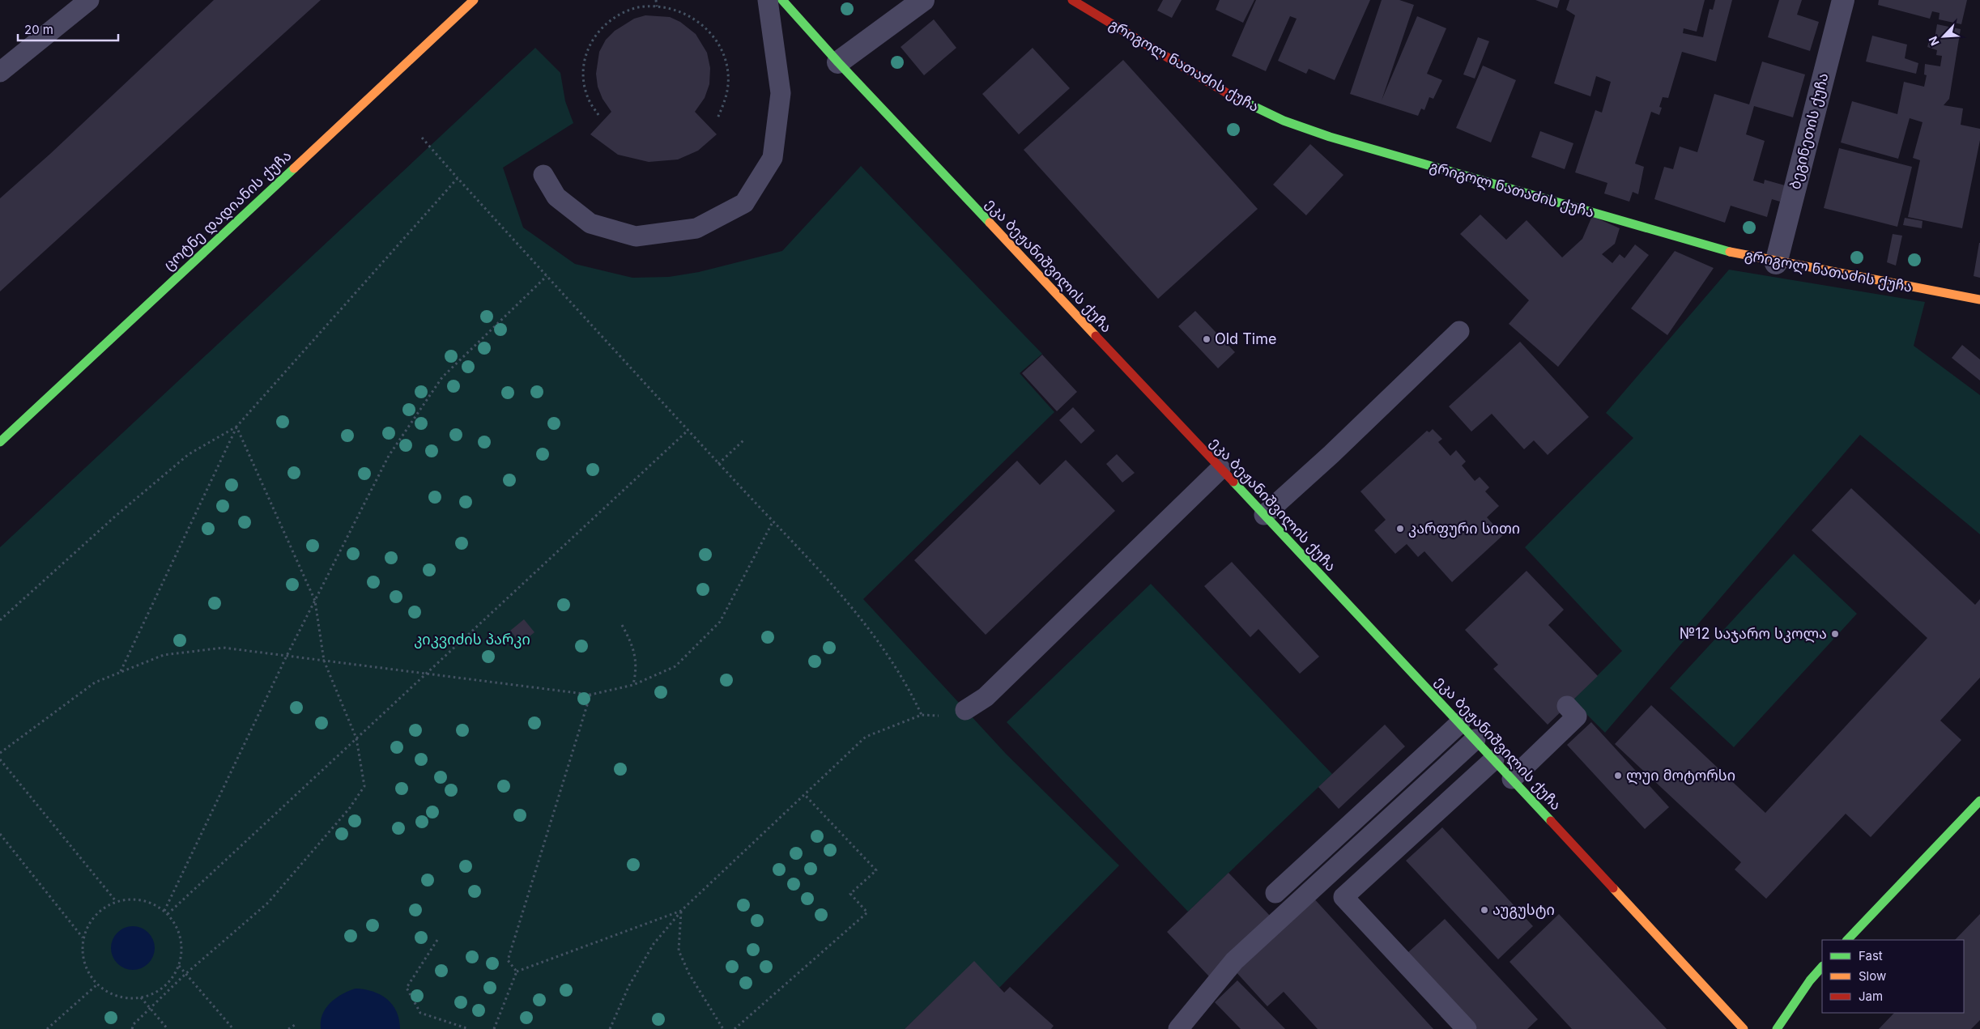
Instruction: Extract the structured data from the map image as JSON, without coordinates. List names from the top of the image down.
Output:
{
  "streets": {
    "street": [
      "გრიგოლ ნათაძის ქუჩა",
      "ბეგინეთის ქუჩა",
      "ცოტნე დადიანის ქუჩა",
      "ეკა ბეჟანიშვილის ქუჩა"
    ]
  },
  "crossings": [
    ["გრიგოლ ნათაძის ქუჩა", "ბეგინეთის ქუჩა"]
  ],
  "parks": ["კიკვიძის პარკი"],
  "places": [
    "Old Time",
    "კარფური სითი",
    "№12 საჯარო სკოლა",
    "ლუი მოტორსი",
    "აუგუსტი"
  ],
  "legend": ["Fast", "Slow", "Jam"],
  "scale_bar": "20 m",
  "north": "bottom left"
}
